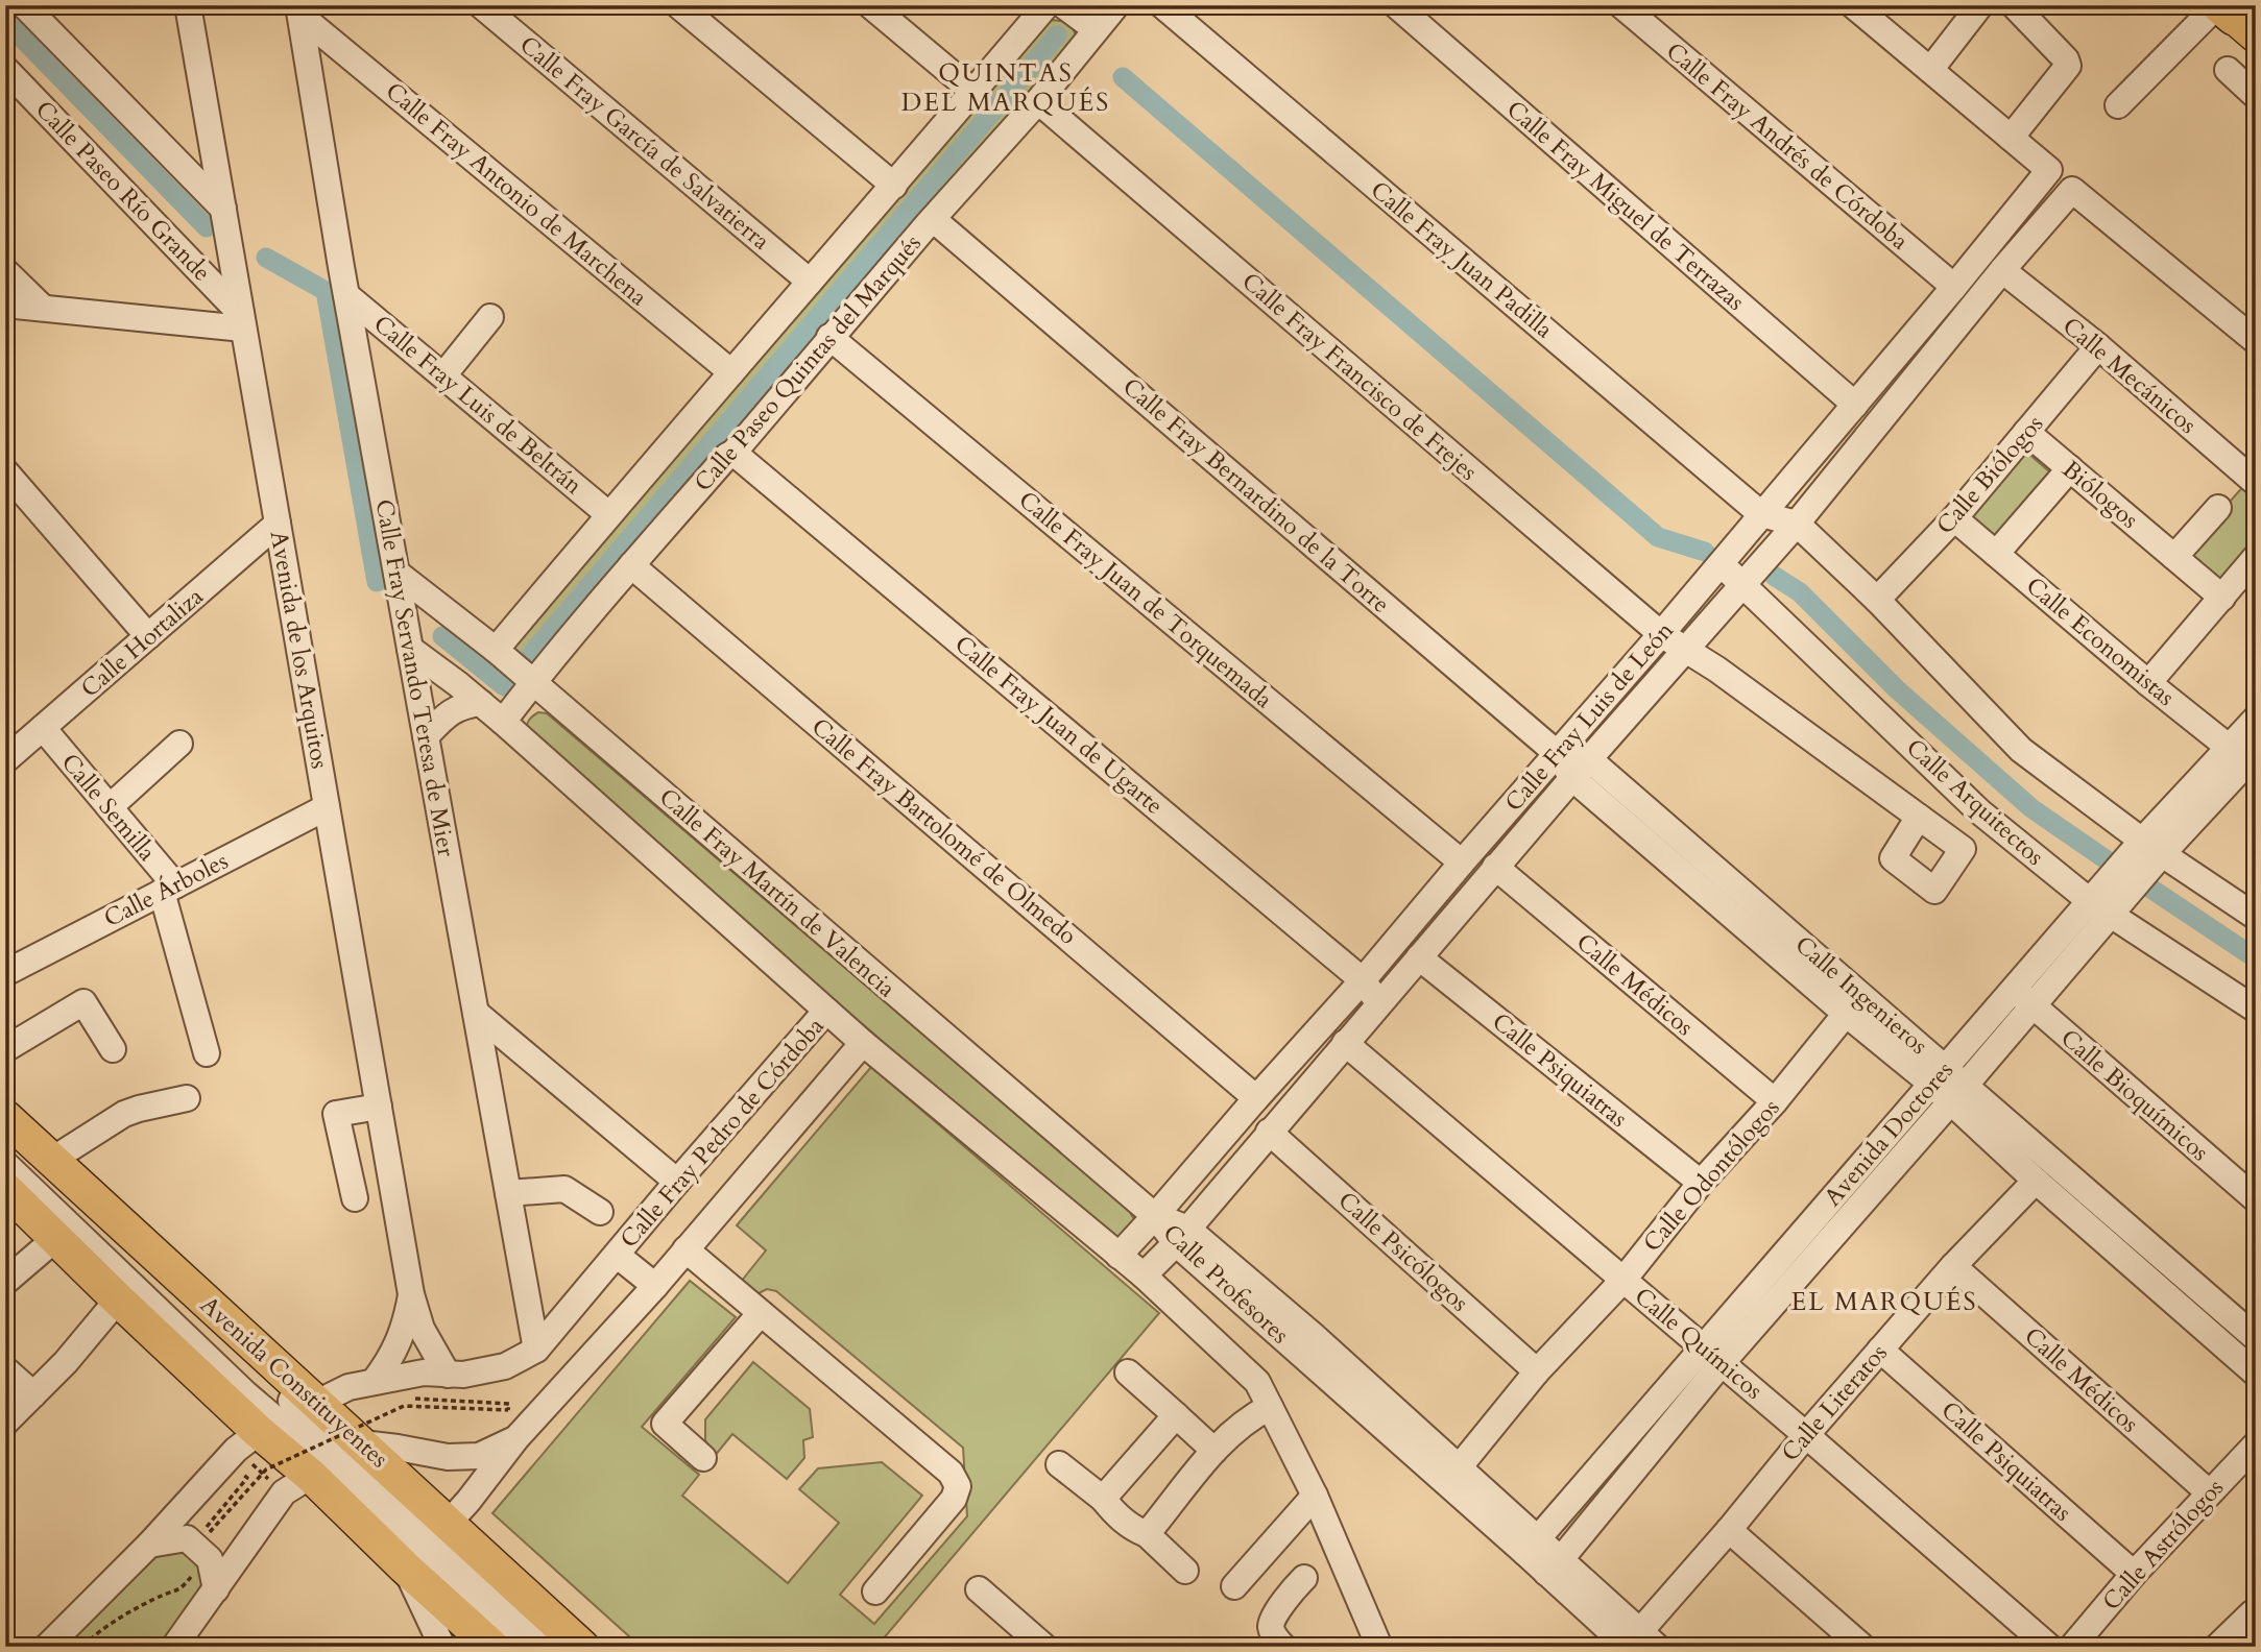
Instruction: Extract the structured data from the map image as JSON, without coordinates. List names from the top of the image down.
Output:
{
  "streets": {
    "main road": ["Avenida Constituyentes"],
    "street": [
      "Calle Fray García de Salvatierra",
      "Calle Fray Andrés de Córdoba",
      "Calle Paseo Río Grande",
      "Calle Fray Antonio de Marchena",
      "Calle Fray Miguel de Terrazas",
      "Calle Fray Juan Padilla",
      "Calle Paseo Quintas del Marqués",
      "Calle Mecánicos",
      "Calle Fray Francisco de Frejes",
      "Calle Fray Luis de Beltrán",
      "Calle Biólogos",
      "Biólogos",
      "Calle Fray Bernardino de la Torre",
      "Calle Fray Juan de Torquemada",
      "Calle Economistas",
      "Calle Hortaliza",
      "Avenida de los Arquitos",
      "Calle Fray Servando Teresa de Mier",
      "Calle Fray Luis de León",
      "Calle Fray Juan de Ugarte",
      "Calle Arquitectos",
      "Calle Semilla",
      "Calle Fray Bartolomé de Olmedo",
      "Calle Árboles",
      "Calle Fray Martín de Valencia",
      "Calle Médicos",
      "Calle Ingenieros",
      "Calle Psiquiatras",
      "Calle Bioquímicos",
      "Calle Fray Pedro de Córdoba",
      "Avenida Doctores",
      "Calle Odontólogos",
      "Calle Psicólogos",
      "Calle Profesores",
      "Calle Químicos",
      "Calle Literatos",
      "Calle Astrólogos"
    ]
  },
  "crossings": [
    ["Calle Fray Andrés de Córdoba", "Calle Fray Luis de León"],
    ["Calle Paseo Río Grande", "Avenida de los Arquitos"],
    ["Calle Fray Antonio de Marchena", "Calle Fray Servando Teresa de Mier"],
    ["Calle Fray Miguel de Terrazas", "Calle Fray Luis de León"],
    ["Calle Fray Juan Padilla", "Calle Fray Luis de León"],
    ["Calle Paseo Quintas del Marqués", "Calle Fray Francisco de Frejes"],
    ["Calle Paseo Quintas del Marqués", "Calle Fray Bernardino de la Torre"],
    ["Calle Paseo Quintas del Marqués", "Calle Fray Juan de Torquemada"],
    ["Calle Paseo Quintas del Marqués", "Calle Fray Juan de Ugarte"],
    ["Calle Paseo Quintas del Marqués", "Calle Fray Bartolomé de Olmedo"],
    ["Calle Paseo Quintas del Marqués", "Calle Fray Martín de Valencia"],
    ["Calle Mecánicos", "Calle Biólogos"],
    ["Calle Mecánicos", "Calle Fray Luis de León"],
    ["Calle Fray Francisco de Frejes", "Calle Fray Luis de León"],
    ["Calle Fray Luis de Beltrán", "Calle Fray Servando Teresa de Mier"],
    ["Calle Biólogos", "Biólogos"],
    ["Calle Biólogos", "Calle Economistas"],
    ["Calle Fray Bernardino de la Torre", "Calle Fray Luis de León"],
    ["Calle Fray Bernardino de la Torre", "Calle Ingenieros"],
    ["Calle Fray Juan de Torquemada", "Calle Fray Luis de León"],
    ["Calle Economistas", "Avenida Doctores"],
    ["Calle Hortaliza", "Avenida de los Arquitos"],
    ["Calle Hortaliza", "Calle Semilla"],
    ["Avenida de los Arquitos", "Calle Árboles"],
    ["Avenida de los Arquitos", "Calle Fray Pedro de Córdoba"],
    ["Calle Fray Servando Teresa de Mier", "Calle Fray Martín de Valencia"],
    ["Calle Fray Servando Teresa de Mier", "Calle Fray Pedro de Córdoba"],
    ["Calle Fray Luis de León", "Calle Fray Juan de Ugarte"],
    ["Calle Fray Luis de León", "Calle Arquitectos"],
    ["Calle Fray Luis de León", "Calle Fray Bartolomé de Olmedo"],
    ["Calle Fray Luis de León", "Calle Fray Martín de Valencia"],
    ["Calle Fray Luis de León", "Calle Médicos"],
    ["Calle Fray Luis de León", "Calle Ingenieros"],
    ["Calle Fray Luis de León", "Calle Psiquiatras"],
    ["Calle Fray Luis de León", "Calle Psicólogos"],
    ["Calle Fray Luis de León", "Calle Profesores"],
    ["Calle Fray Luis de León", "Calle Químicos"],
    ["Calle Arquitectos", "Avenida Doctores"],
    ["Calle Semilla", "Calle Árboles"],
    ["Calle Fray Martín de Valencia", "Calle Profesores"],
    ["Calle Médicos", "Calle Odontólogos"],
    ["Calle Médicos", "Calle Literatos"],
    ["Calle Médicos", "Calle Astrólogos"],
    ["Calle Ingenieros", "Avenida Doctores"],
    ["Calle Ingenieros", "Calle Odontólogos"],
    ["Calle Ingenieros", "Calle Literatos"],
    ["Calle Psiquiatras", "Calle Odontólogos"],
    ["Calle Psiquiatras", "Calle Literatos"],
    ["Calle Psiquiatras", "Calle Astrólogos"],
    ["Calle Bioquímicos", "Avenida Doctores"],
    ["Calle Fray Pedro de Córdoba", "Avenida Constituyentes"],
    ["Avenida Doctores", "Calle Profesores"],
    ["Avenida Doctores", "Calle Químicos"],
    ["Calle Odontólogos", "Calle Psicólogos"],
    ["Calle Odontólogos", "Calle Profesores"],
    ["Calle Odontólogos", "Calle Químicos"],
    ["Calle Profesores", "Calle Literatos"],
    ["Calle Químicos", "Calle Literatos"]
  ],
  "districts": ["QUINTAS DEL MARQUÉS", "EL MARQUÉS"]
}
